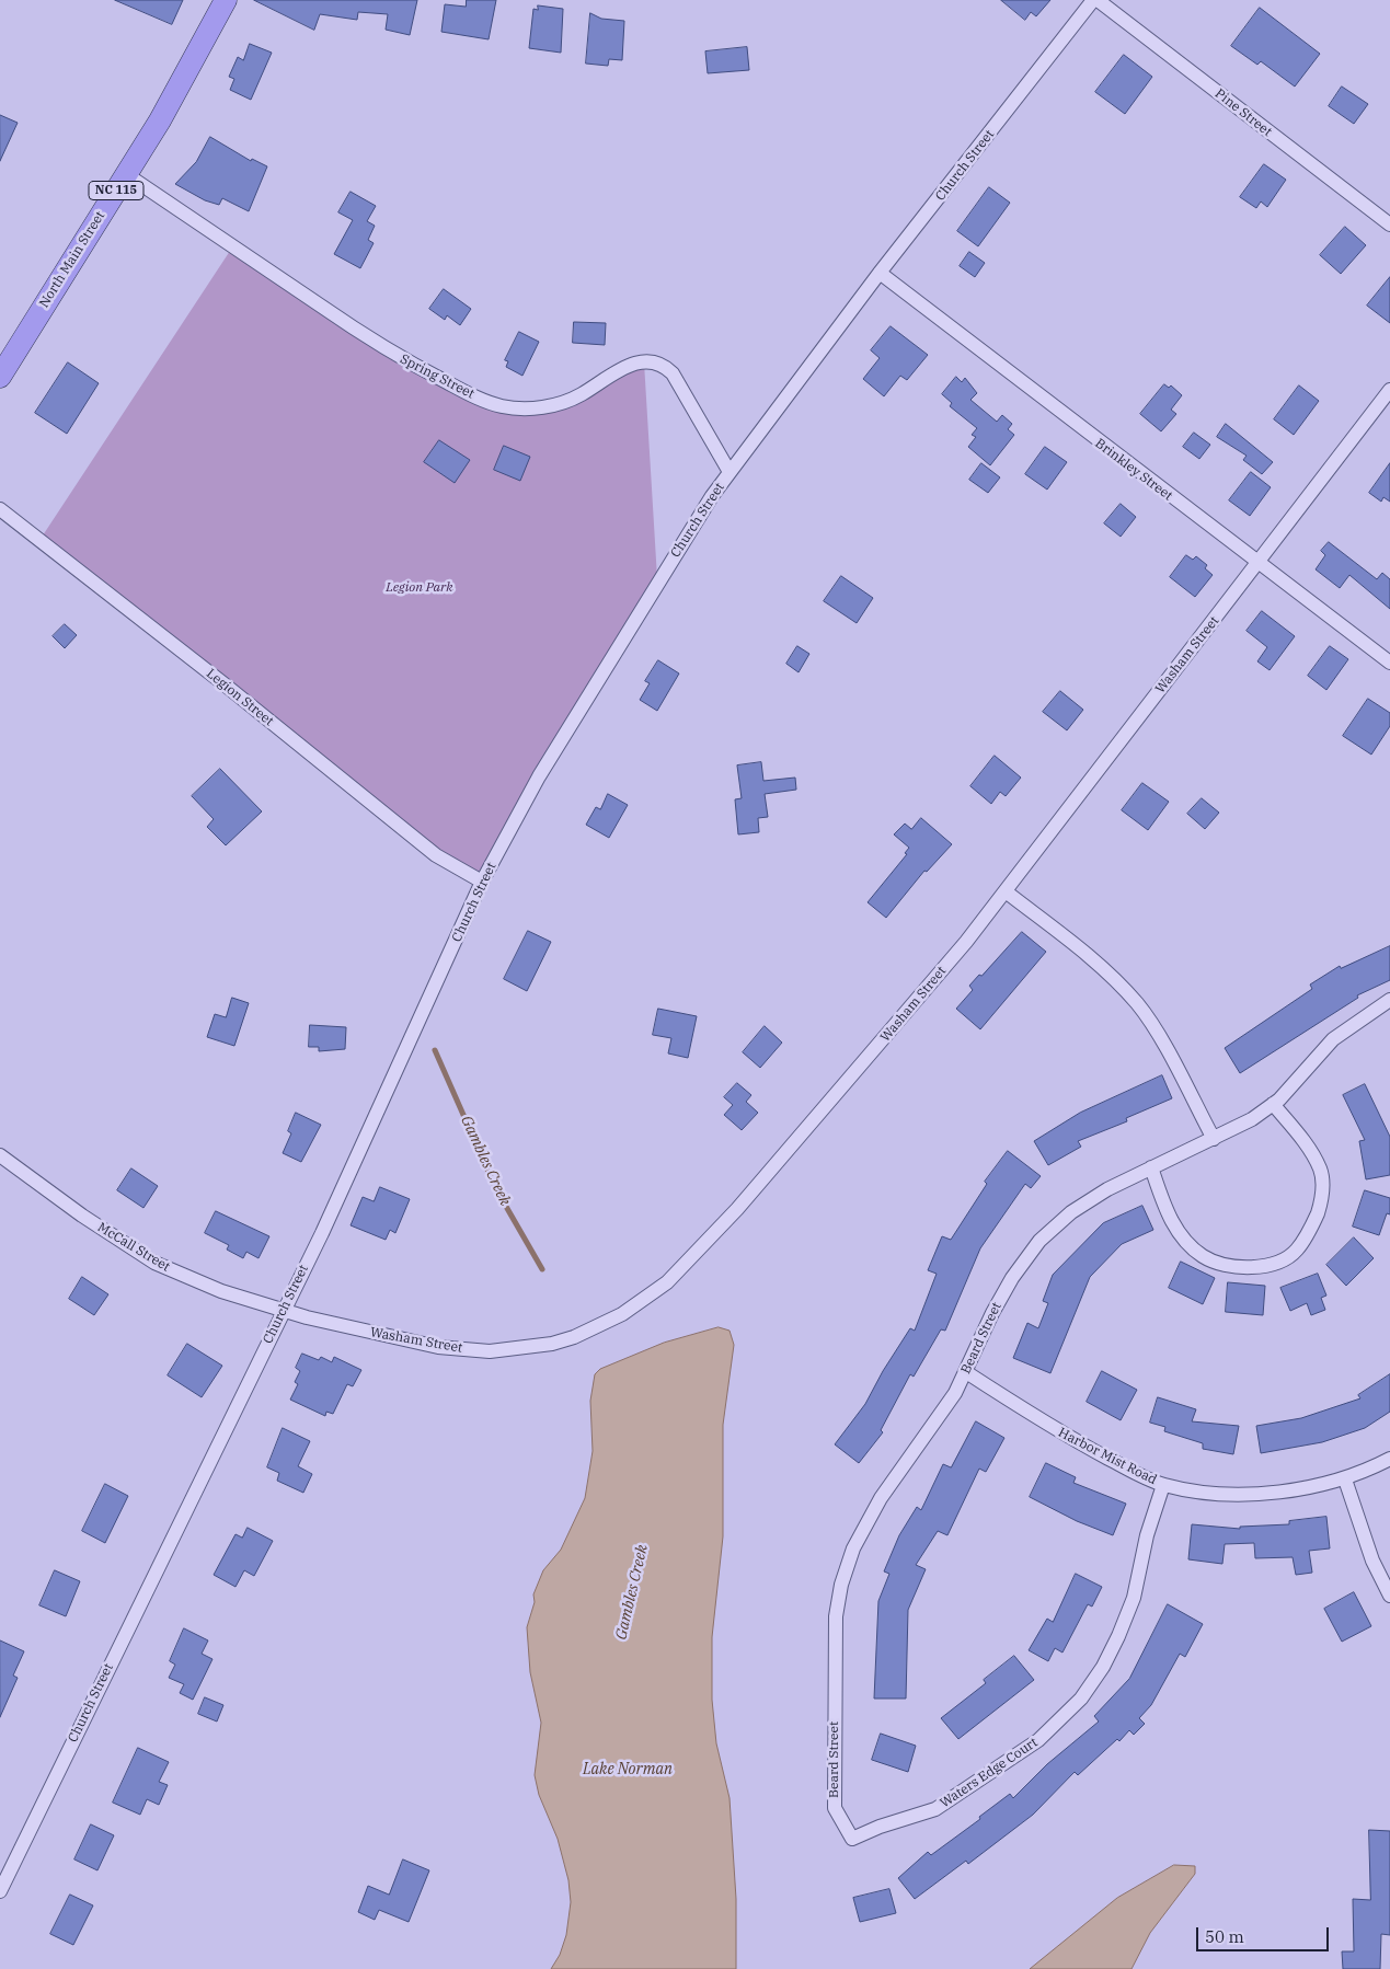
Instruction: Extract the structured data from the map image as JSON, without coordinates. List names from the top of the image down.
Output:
{
  "streets": {
    "main road": ["NC 115", "North Main Street"],
    "street": [
      "Pine Street",
      "Church Street",
      "Spring Street",
      "Brinkley Street",
      "Washam Street",
      "Legion Street",
      "McCall Street",
      "Beard Street",
      "Harbor Mist Road",
      "Waters Edge Court"
    ]
  },
  "crossings": [
    ["Pine Street", "Church Street"],
    ["Church Street", "Spring Street"],
    ["Church Street", "Brinkley Street"],
    ["Church Street", "Washam Street"],
    ["Church Street", "Legion Street"],
    ["Church Street", "McCall Street"],
    ["North Main Street", "Spring Street"],
    ["Brinkley Street", "Washam Street"],
    ["Washam Street", "McCall Street"],
    ["Beard Street", "Harbor Mist Road"],
    ["Beard Street", "Waters Edge Court"],
    ["Harbor Mist Road", "Waters Edge Court"]
  ],
  "water": ["Gambles Creek", "Lake Norman"],
  "parks": ["Legion Park"],
  "scale_bar": "50 m"
}
